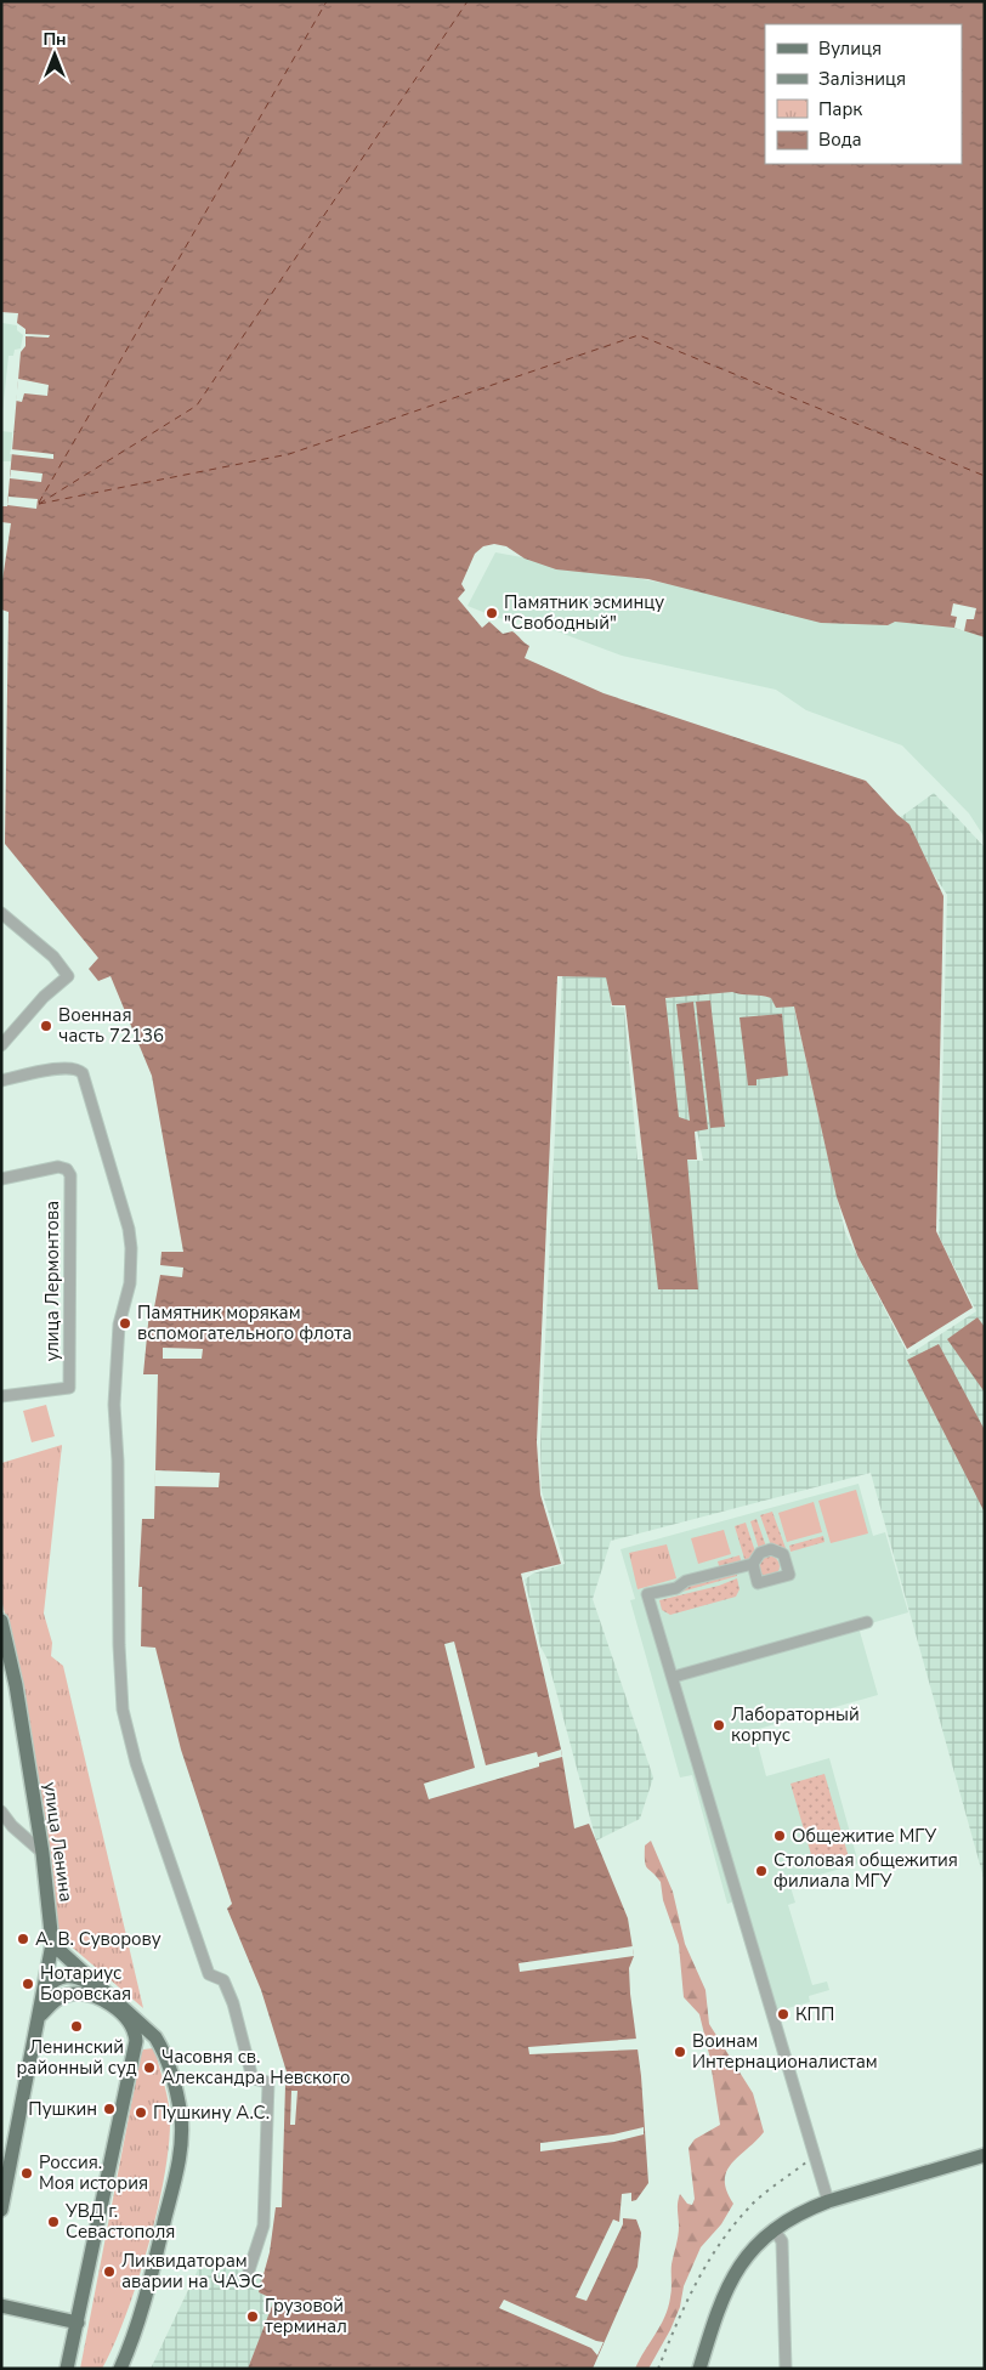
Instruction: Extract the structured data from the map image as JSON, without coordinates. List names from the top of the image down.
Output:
{
  "streets": {
    "main road": ["улица Ленина"],
    "street": ["улица Лермонтова"]
  },
  "places": [
    "Памятник эсминцу \"Свободный\"",
    "Военная часть 72136",
    "Памятник морякам вспомогательного флота",
    "Лабораторный корпус",
    "Общежитие МГУ",
    "Столовая общежития филиала МГУ",
    "А. В. Суворову",
    "Нотариус Боровская",
    "КПП",
    "Ленинский районный суд",
    "Воинам Интернационалистам",
    "Часовня св. Александра Невского",
    "Пушкин",
    "Пушкину А.С.",
    "Россия. Моя история",
    "УВД г. Севастополя",
    "Ликвидаторам аварии на ЧАЭС",
    "Грузовой терминал"
  ],
  "legend": [
    "Вулиця",
    "Залізниця",
    "Парк",
    "Вода"
  ],
  "north": "top"
}
